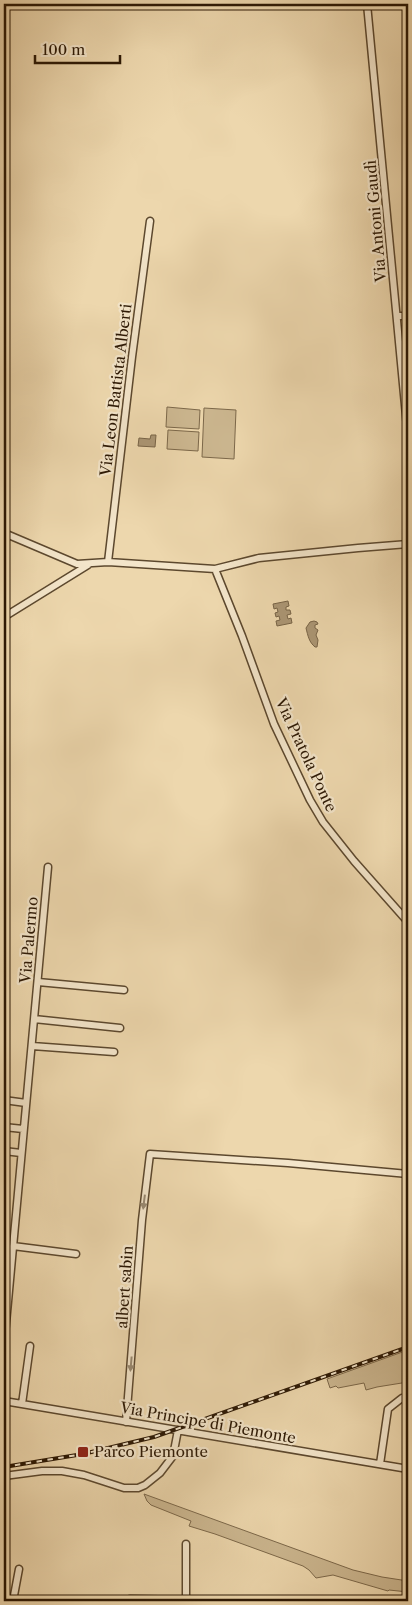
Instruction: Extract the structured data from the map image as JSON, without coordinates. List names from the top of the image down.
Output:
{
  "streets": {
    "street": [
      "Via Antoni Gaudì",
      "Via Leon Battista Alberti",
      "Via Pratola Ponte",
      "Via Palermo",
      "albert sabin",
      "Via Principe di Piemonte"
    ]
  },
  "crossings": [
    ["albert sabin", "Via Principe di Piemonte"]
  ],
  "places": {
    "transit": ["Parco Piemonte"]
  },
  "scale_bar": "100 m"
}
